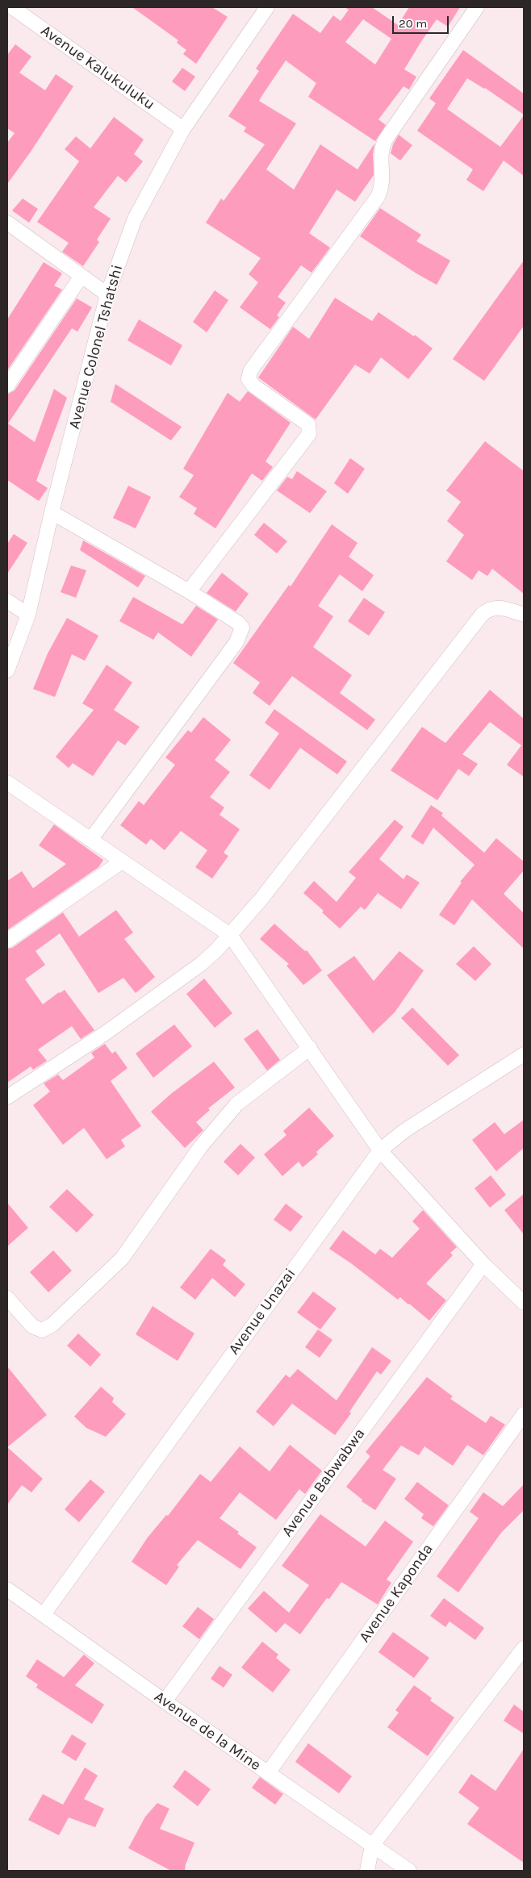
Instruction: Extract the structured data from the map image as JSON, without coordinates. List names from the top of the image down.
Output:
{
  "streets": {
    "street": [
      "Avenue Kalukuluku",
      "Avenue Colonel Tshatshi",
      "Avenue Unazai",
      "Avenue Babwabwa",
      "Avenue Kaponda",
      "Avenue de la Mine"
    ]
  },
  "crossings": [
    ["Avenue Kalukuluku", "Avenue Colonel Tshatshi"],
    ["Avenue Unazai", "Avenue de la Mine"],
    ["Avenue Babwabwa", "Avenue de la Mine"],
    ["Avenue Kaponda", "Avenue de la Mine"]
  ],
  "scale_bar": "20 m"
}
